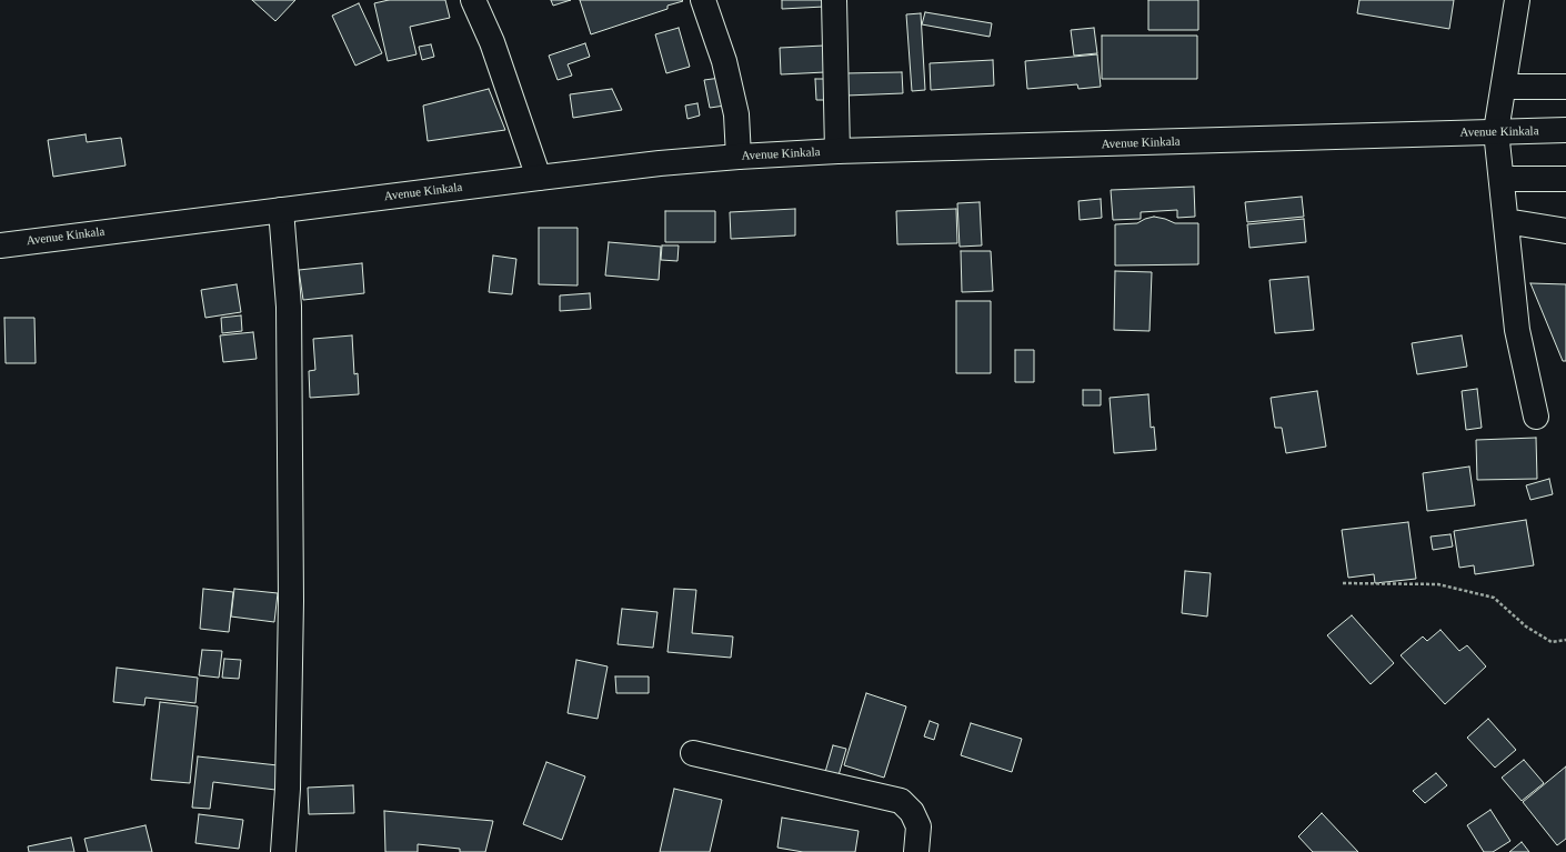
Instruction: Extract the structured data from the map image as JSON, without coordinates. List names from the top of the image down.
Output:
{
  "streets": {
    "street": ["Avenue Kinkala"]
  }
}
